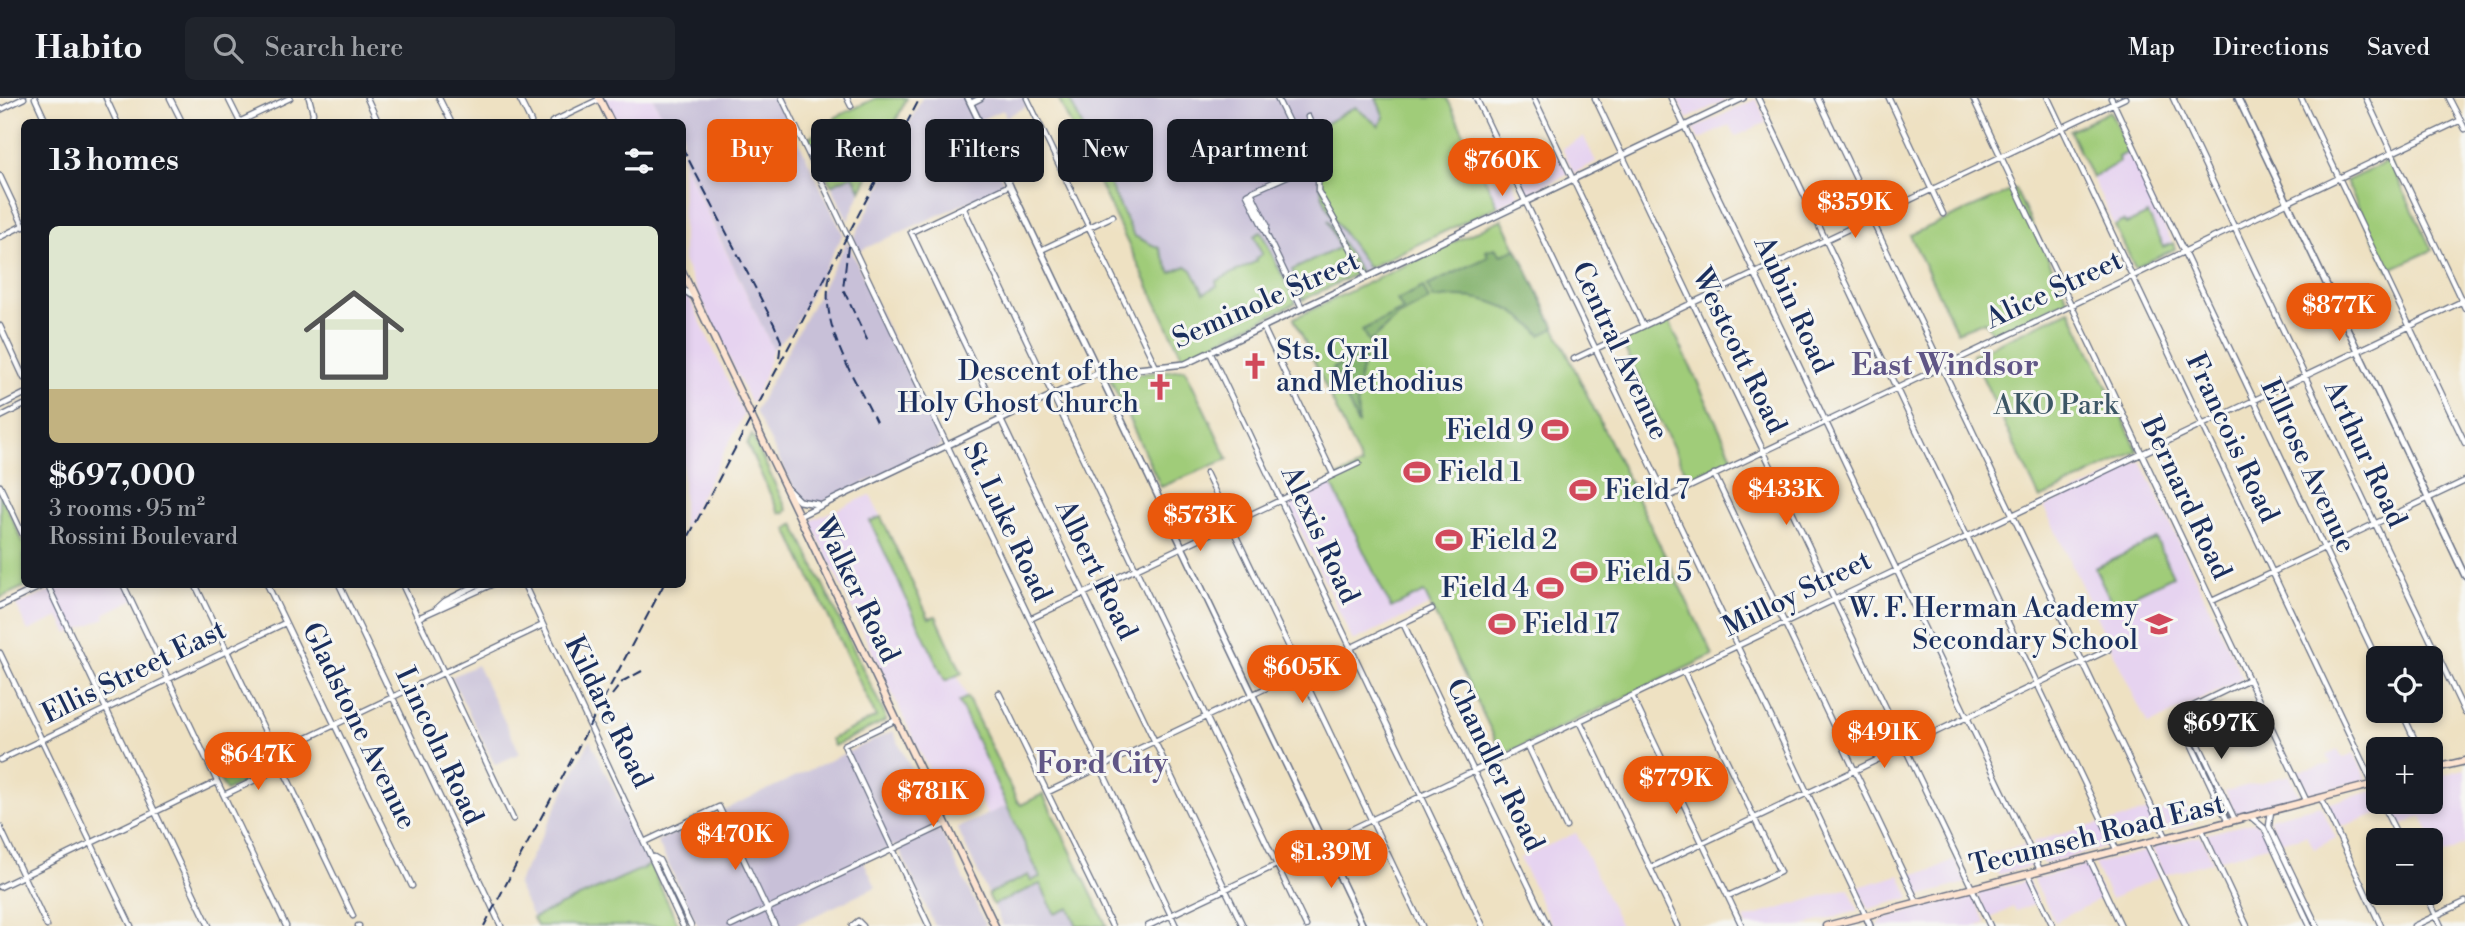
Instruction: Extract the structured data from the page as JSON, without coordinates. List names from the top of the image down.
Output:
{
  "streets": {
    "main road": ["Walker Road", "Tecumseh Road East"],
    "street": [
      "Alice Street",
      "Seminole Street",
      "Aubin Road",
      "Central Avenue",
      "Westcott Road",
      "Francois Road",
      "Arthur Road",
      "Ellrose Avenue",
      "Bernard Road",
      "St. Luke Road",
      "Alexis Road",
      "Albert Road",
      "Milloy Street",
      "Ellis Street East",
      "Kildare Road",
      "Gladstone Avenue",
      "Lincoln Road",
      "Chandler Road"
    ]
  },
  "crossings": [
    ["Alice Street", "Aubin Road"],
    ["Alice Street", "Central Avenue"],
    ["Alice Street", "Westcott Road"],
    ["Alice Street", "Francois Road"],
    ["Alice Street", "Arthur Road"],
    ["Alice Street", "Ellrose Avenue"],
    ["Alice Street", "Bernard Road"],
    ["Seminole Street", "Aubin Road"],
    ["Seminole Street", "Central Avenue"],
    ["Seminole Street", "Westcott Road"],
    ["Seminole Street", "St. Luke Road"],
    ["Seminole Street", "Alexis Road"],
    ["Seminole Street", "Albert Road"],
    ["Seminole Street", "Walker Road"],
    ["Aubin Road", "Milloy Street"],
    ["Aubin Road", "Tecumseh Road East"],
    ["Central Avenue", "Milloy Street"],
    ["Central Avenue", "Tecumseh Road East"],
    ["Westcott Road", "Milloy Street"],
    ["Westcott Road", "Tecumseh Road East"],
    ["Francois Road", "Milloy Street"],
    ["Arthur Road", "Milloy Street"],
    ["Ellrose Avenue", "Milloy Street"],
    ["Bernard Road", "Milloy Street"],
    ["Bernard Road", "Tecumseh Road East"],
    ["St. Luke Road", "Milloy Street"],
    ["Alexis Road", "Milloy Street"],
    ["Albert Road", "Milloy Street"],
    ["Milloy Street", "Chandler Road"],
    ["Ellis Street East", "Gladstone Avenue"]
  ],
  "districts": ["East Windsor", "Ford City"],
  "parks": ["AKO Park"],
  "places": {
    "church": ["Sts. Cyril and Methodius", "Descent of the Holy Ghost Church"],
    "sports": [
      "Field 9",
      "Field 1",
      "Field 7",
      "Field 2",
      "Field 5",
      "Field 4",
      "Field 17"
    ],
    "school or university": ["W. F. Herman Academy Secondary School"]
  },
  "page": {
    "header": "Habito",
    "search": "Search here",
    "nav": ["Map", "Directions", "Saved"],
    "chip": [
      "Buy",
      "Rent",
      "Filters",
      "New",
      "Apartment"
    ],
    "heading": "13 homes",
    "price": [
      "$760K",
      "$359K",
      "$877K",
      "$433K",
      "$573K",
      "$605K",
      "$697K",
      "$491K",
      "$647K",
      "$779K",
      "$781K",
      "$470K",
      "$1.39M"
    ],
    "list": [
      {
        "name": "$697,000",
        "note": "3 rooms · 95 m² · Rossini Boulevard"
      }
    ],
    "map_buttons": ["+", "−"]
  }
}
